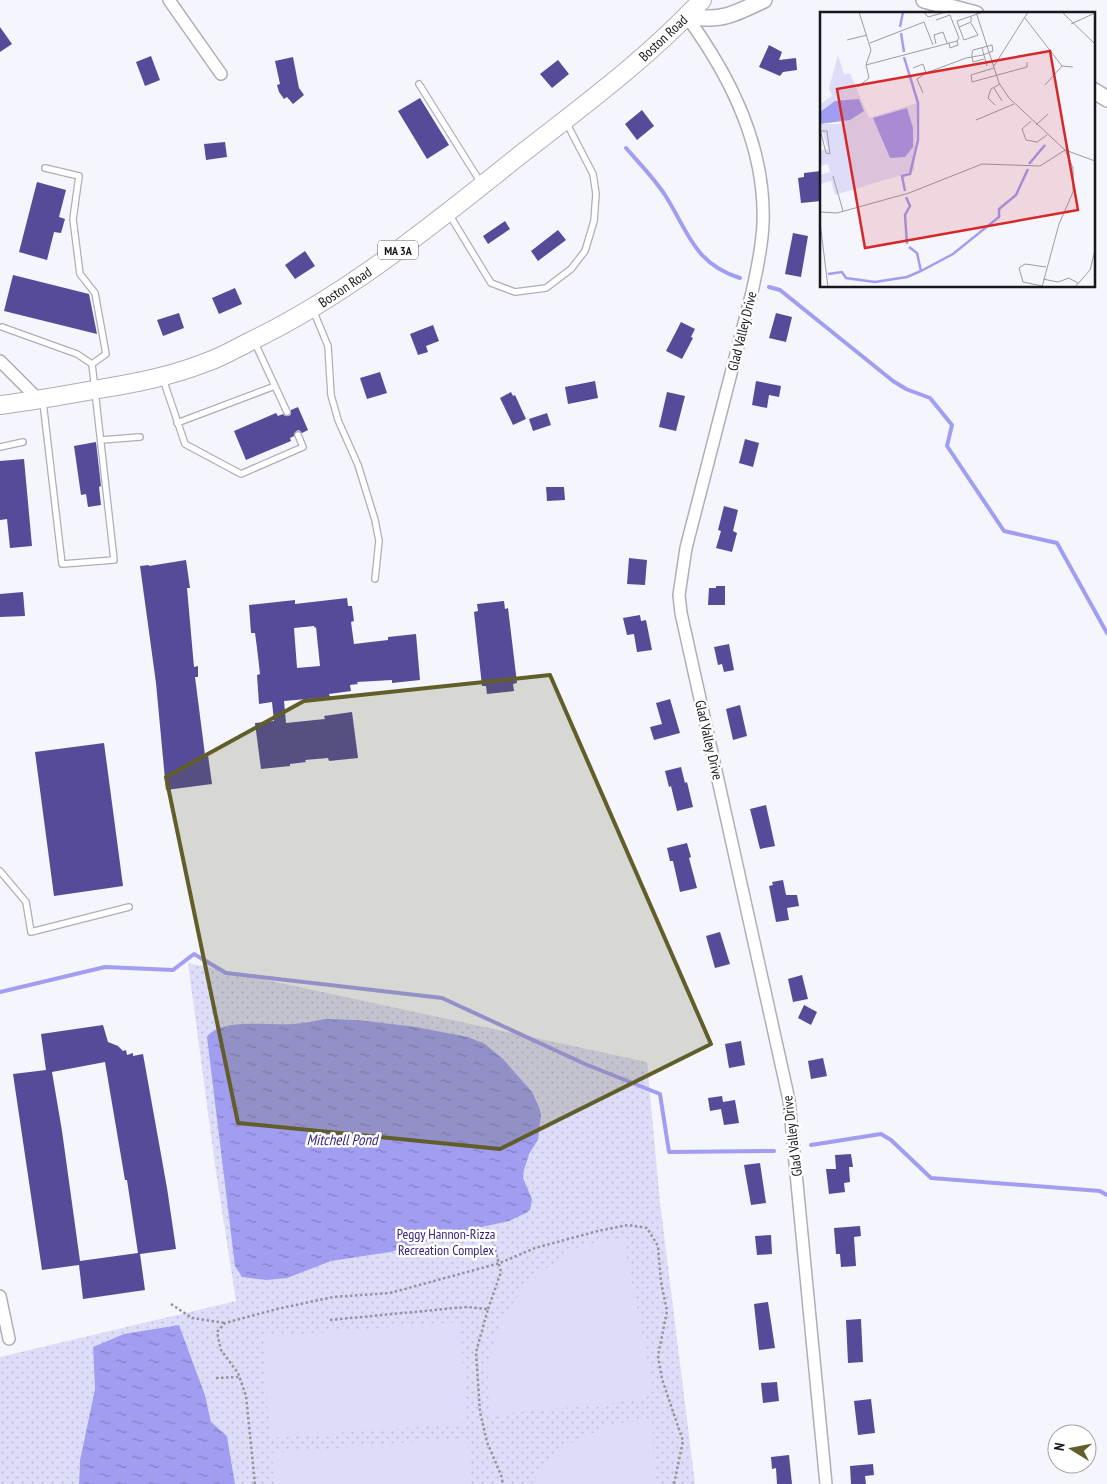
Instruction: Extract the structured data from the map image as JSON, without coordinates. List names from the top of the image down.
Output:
{
  "streets": {
    "main road": ["Boston Road", "MA 3A"],
    "street": ["Glad Valley Drive"]
  },
  "crossings": [
    ["Boston Road", "Glad Valley Drive"]
  ],
  "water": ["Mitchell Pond"],
  "parks": ["Peggy Hannon-Rizza Recreation Complex"],
  "north": "left"
}
